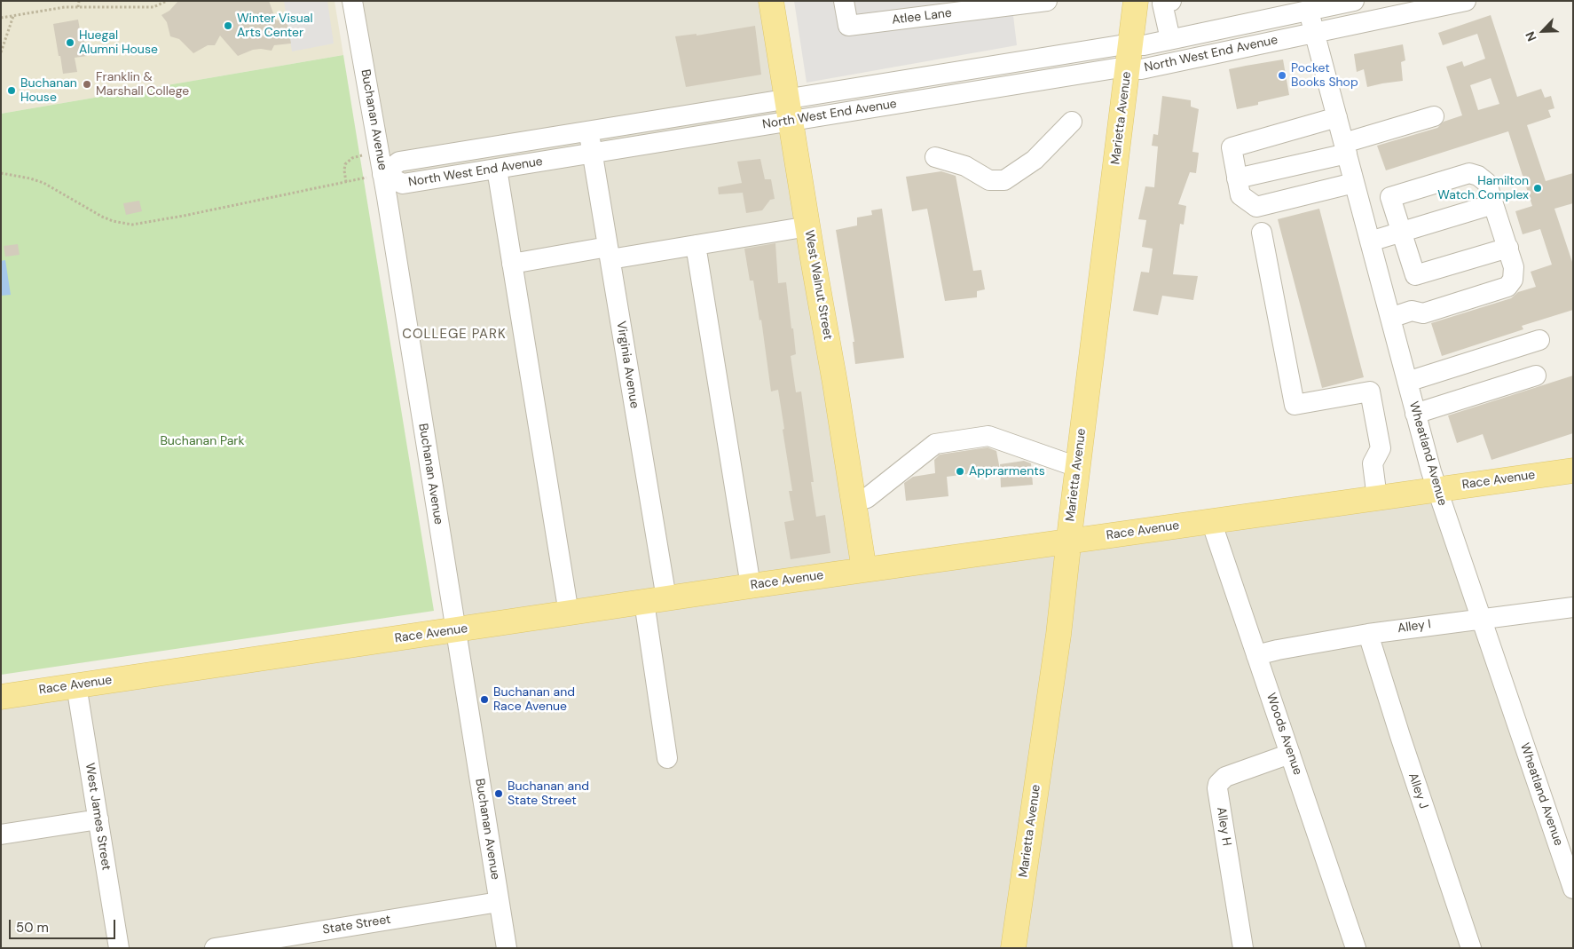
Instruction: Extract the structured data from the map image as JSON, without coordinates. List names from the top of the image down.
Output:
{
  "streets": {
    "main road": ["Marietta Avenue", "West Walnut Street", "Race Avenue"],
    "street": [
      "Atlee Lane",
      "North West End Avenue",
      "Buchanan Avenue",
      "Virginia Avenue",
      "Wheatland Avenue",
      "Alley I",
      "Woods Avenue",
      "Alley J",
      "West James Street",
      "Alley H",
      "State Street"
    ]
  },
  "crossings": [
    ["North West End Avenue", "Marietta Avenue"],
    ["North West End Avenue", "Buchanan Avenue"],
    ["North West End Avenue", "West Walnut Street"],
    ["North West End Avenue", "Virginia Avenue"],
    ["North West End Avenue", "Wheatland Avenue"],
    ["Marietta Avenue", "Race Avenue"],
    ["Buchanan Avenue", "Race Avenue"],
    ["Buchanan Avenue", "State Street"],
    ["West Walnut Street", "Race Avenue"],
    ["Virginia Avenue", "Race Avenue"],
    ["Wheatland Avenue", "Race Avenue"],
    ["Wheatland Avenue", "Alley I"],
    ["Race Avenue", "Woods Avenue"],
    ["Race Avenue", "West James Street"],
    ["Alley I", "Woods Avenue"],
    ["Alley I", "Alley J"],
    ["Woods Avenue", "Alley H"]
  ],
  "districts": ["COLLEGE PARK"],
  "parks": ["Buchanan Park"],
  "places": [
    "Winter Visual Arts Center",
    "Huegal Alumni House",
    "Pocket Books Shop",
    "Franklin & Marshall College",
    "Buchanan House",
    "Hamilton Watch Complex",
    "Apprarments",
    "Buchanan and Race Avenue",
    "Buchanan and State Street"
  ],
  "scale_bar": "50 m",
  "north": "bottom left"
}
